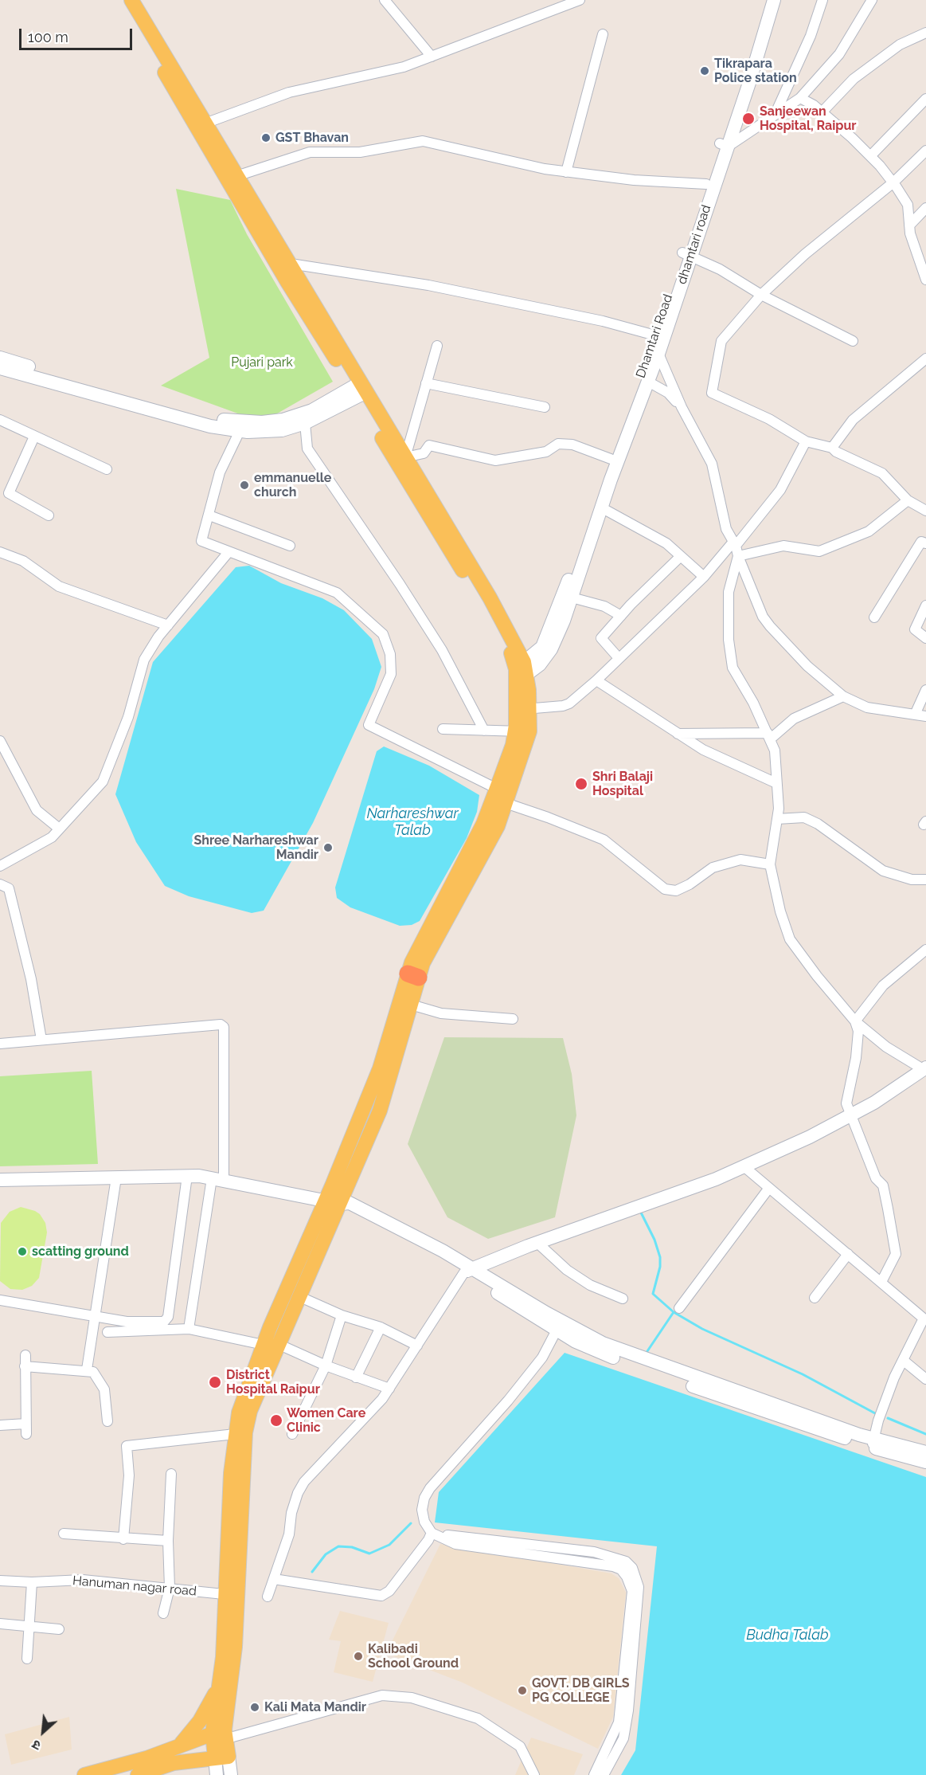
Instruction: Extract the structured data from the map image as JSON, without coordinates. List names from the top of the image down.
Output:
{
  "streets": {
    "street": ["dhamtari road", "Dhamtari Road", "Hanuman nagar road"]
  },
  "crossings": [
    ["dhamtari road", "Dhamtari Road"]
  ],
  "water": ["Narhareshwar Talab", "Budha Talab"],
  "parks": ["Pujari park"],
  "places": [
    "Tikrapara Police station",
    "Sanjeewan Hospital, Raipur",
    "GST Bhavan",
    "emmanuelle church",
    "Shri Balaji Hospital",
    "Shree Narhareshwar Mandir",
    "scatting ground",
    "District Hospital Raipur",
    "Women Care Clinic",
    "Kalibadi School Ground",
    "GOVT. DB GIRLS PG COLLEGE",
    "Kali Mata Mandir"
  ],
  "scale_bar": "100 m",
  "north": "bottom left"
}
